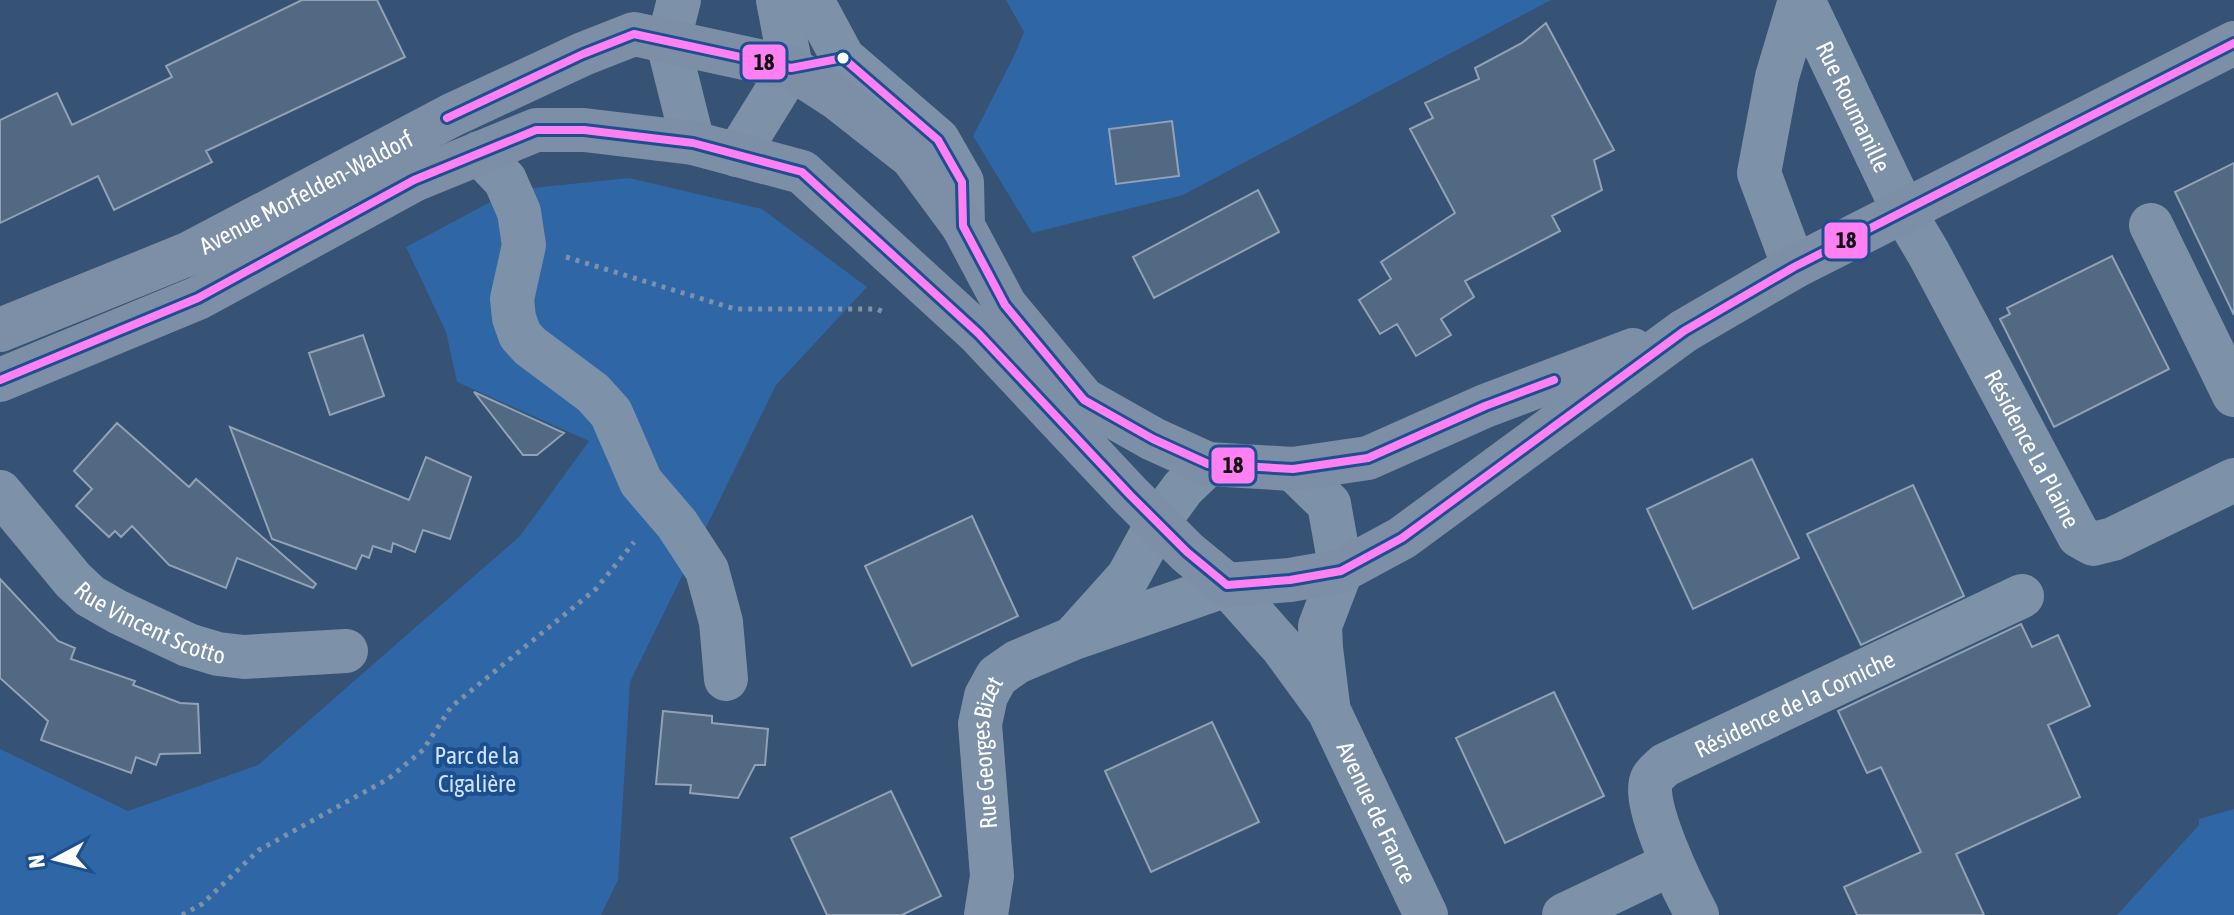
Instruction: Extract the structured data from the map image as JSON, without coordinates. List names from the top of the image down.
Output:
{
  "streets": {
    "main road": ["Avenue Morfelden-Waldorf"],
    "street": [
      "Rue Roumanille",
      "Résidence La Plaine",
      "Rue Vincent Scotto",
      "Résidence de la Corniche",
      "Rue Georges Bizet",
      "Avenue de France"
    ]
  },
  "crossings": [
    ["Rue Roumanille", "Résidence La Plaine"],
    ["Avenue Morfelden-Waldorf", "Rue Georges Bizet"],
    ["Avenue Morfelden-Waldorf", "Avenue de France"],
    ["Rue Georges Bizet", "Avenue de France"]
  ],
  "parks": ["Parc de la Cigalière"],
  "lines": ["transit line 18"],
  "north": "left"
}
